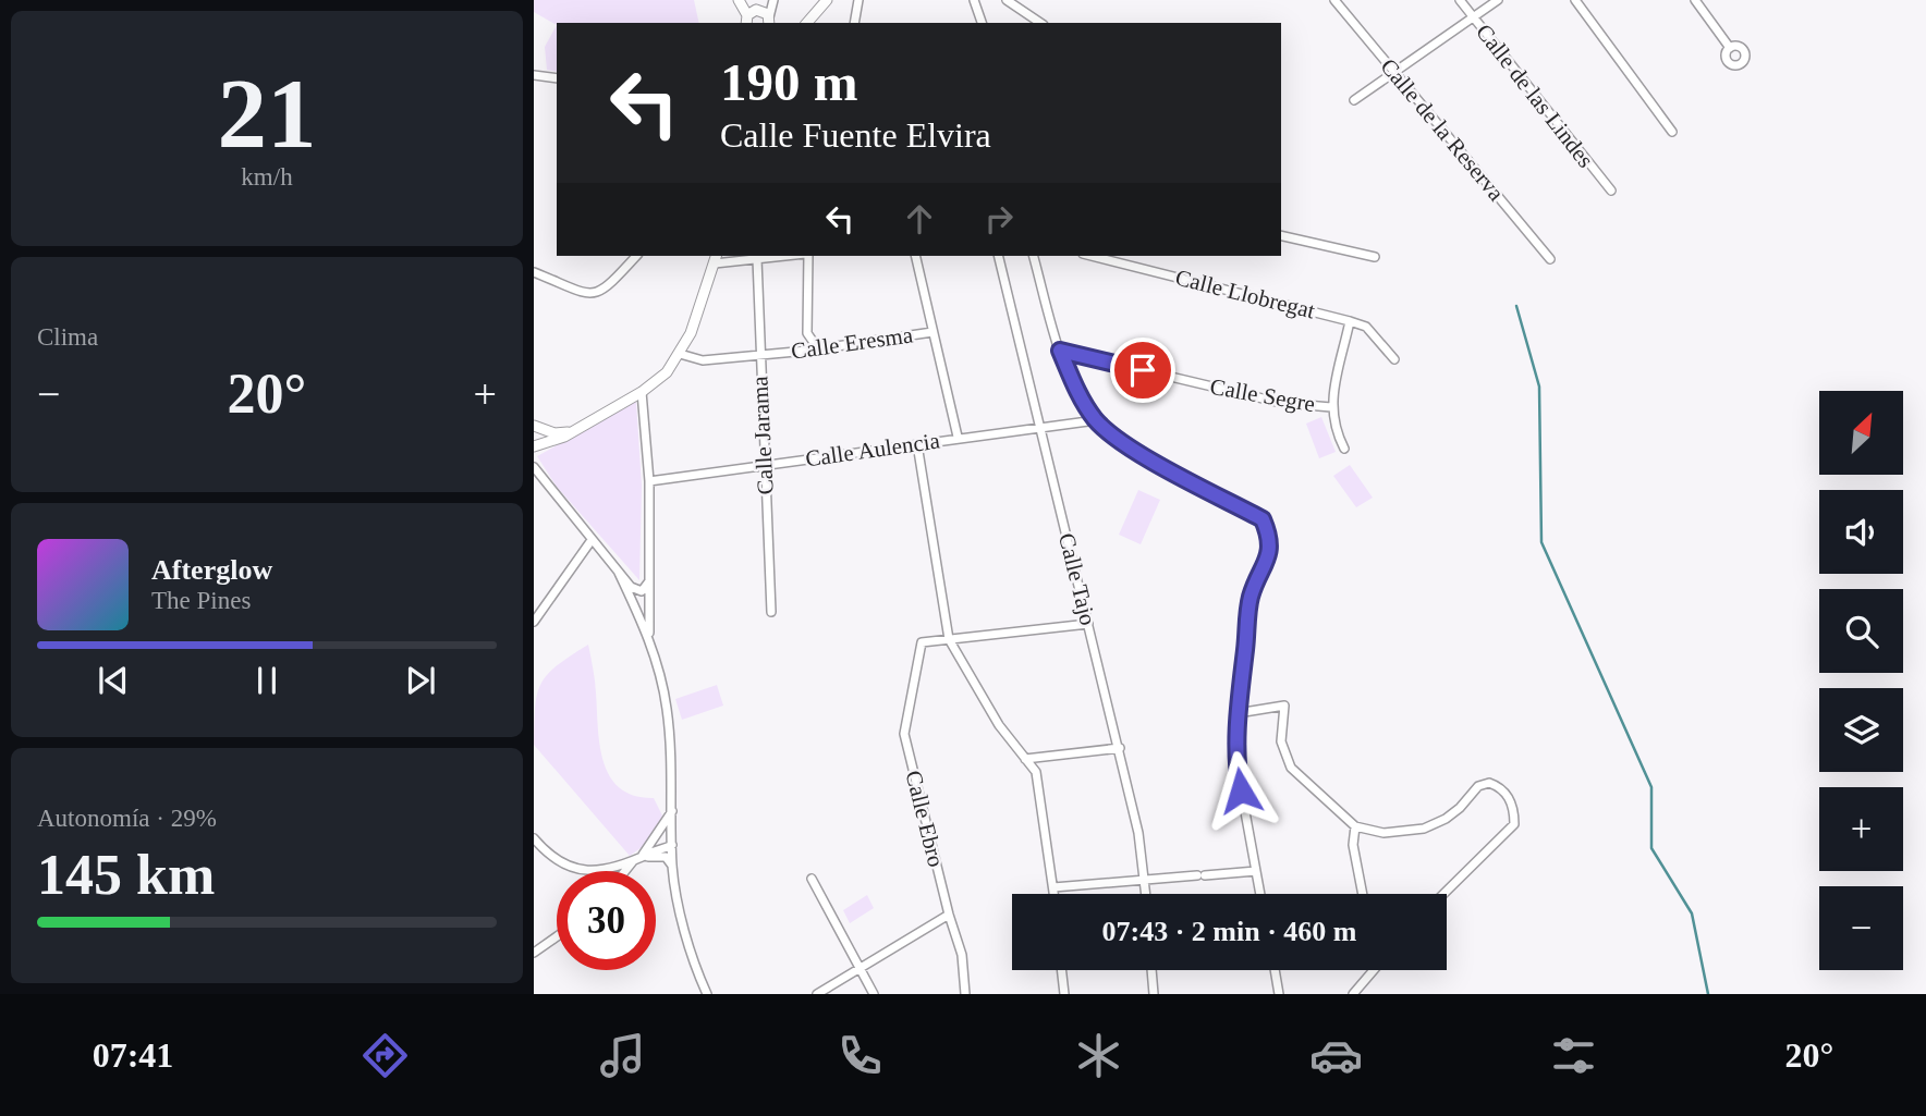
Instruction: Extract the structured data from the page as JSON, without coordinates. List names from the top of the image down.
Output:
{
  "streets": {
    "street": [
      "Calle de las Lindes",
      "Calle de la Reserva",
      "Calle Llobregat",
      "Calle Eresma",
      "Calle Segre",
      "Calle Jarama",
      "Calle Aulencia",
      "Calle Tajo",
      "Calle Ebro"
    ]
  },
  "crossings": [
    ["Calle Eresma", "Calle Jarama"],
    ["Calle Jarama", "Calle Aulencia"],
    ["Calle Aulencia", "Calle Tajo"]
  ],
  "north": "top right",
  "page": {
    "tile": [
      ["21", "km/h"],
      "Clima",
      ["Autonomía · 29%", "145 km"]
    ],
    "turn": ["190 m", "Calle Fuente Elvira"],
    "heat": ["−", "20°", "+"],
    "map_buttons": ["+", "−"],
    "song": ["Afterglow", "The Pines"],
    "limit": "30",
    "trip": "07:43 · 2 min · 460 m",
    "tabs": ["07:41", "20°"]
  }
}
